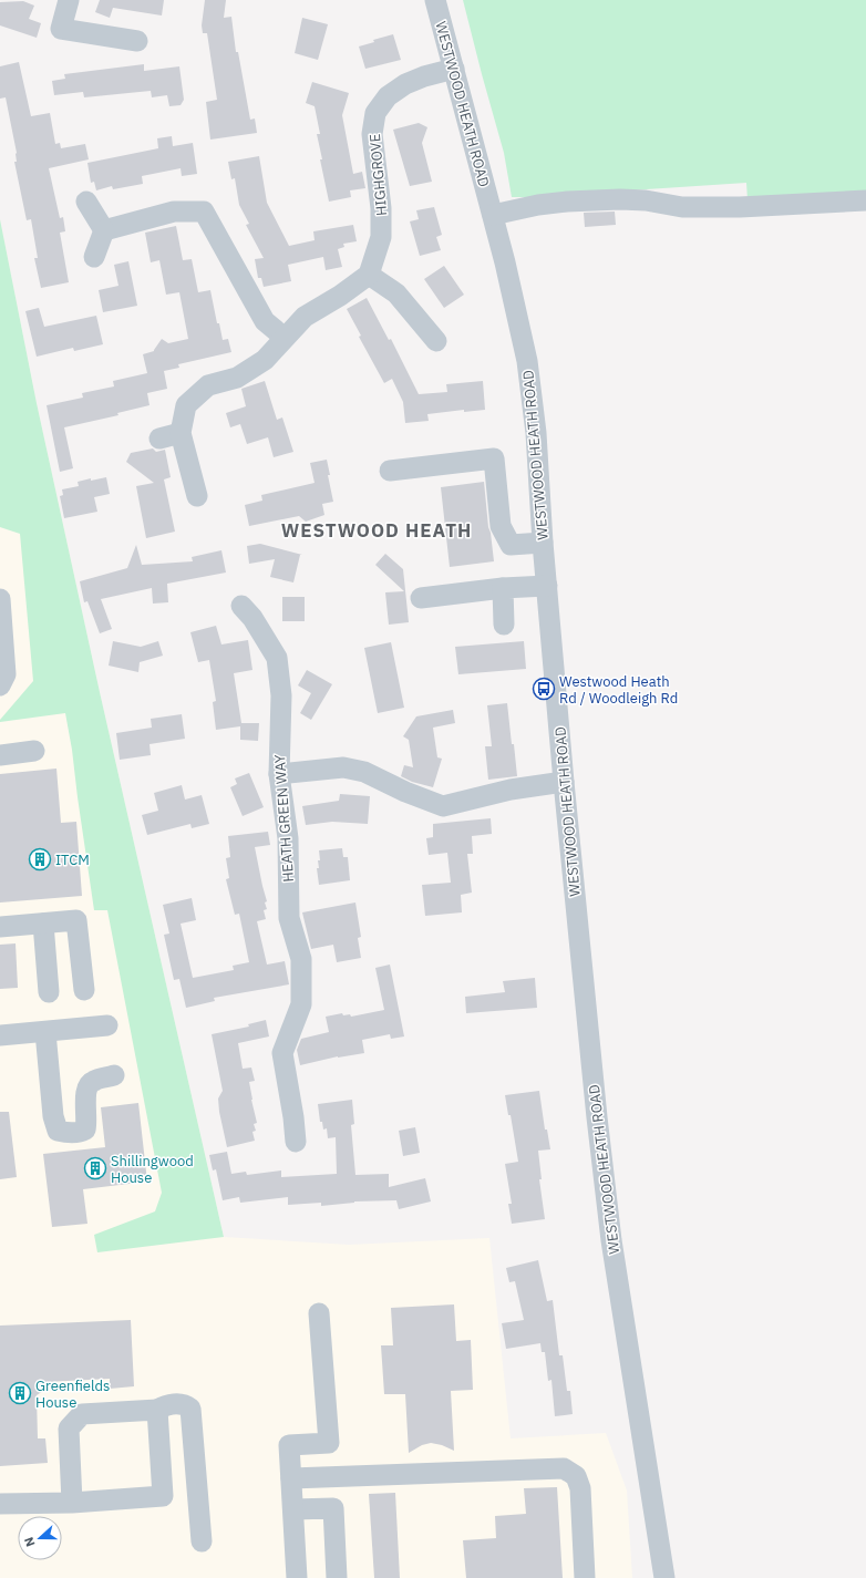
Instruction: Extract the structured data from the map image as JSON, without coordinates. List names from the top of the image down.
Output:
{
  "streets": {
    "street": ["WESTWOOD HEATH ROAD", "HIGHGROVE", "HEATH GREEN WAY"]
  },
  "crossings": [
    ["WESTWOOD HEATH ROAD", "HIGHGROVE"]
  ],
  "districts": ["WESTWOOD HEATH"],
  "places": {
    "bus stop": ["Westwood Heath Rd / Woodleigh Rd"],
    "building": ["ITCM", "Shillingwood House", "Greenfields House"]
  },
  "north": "left"
}
